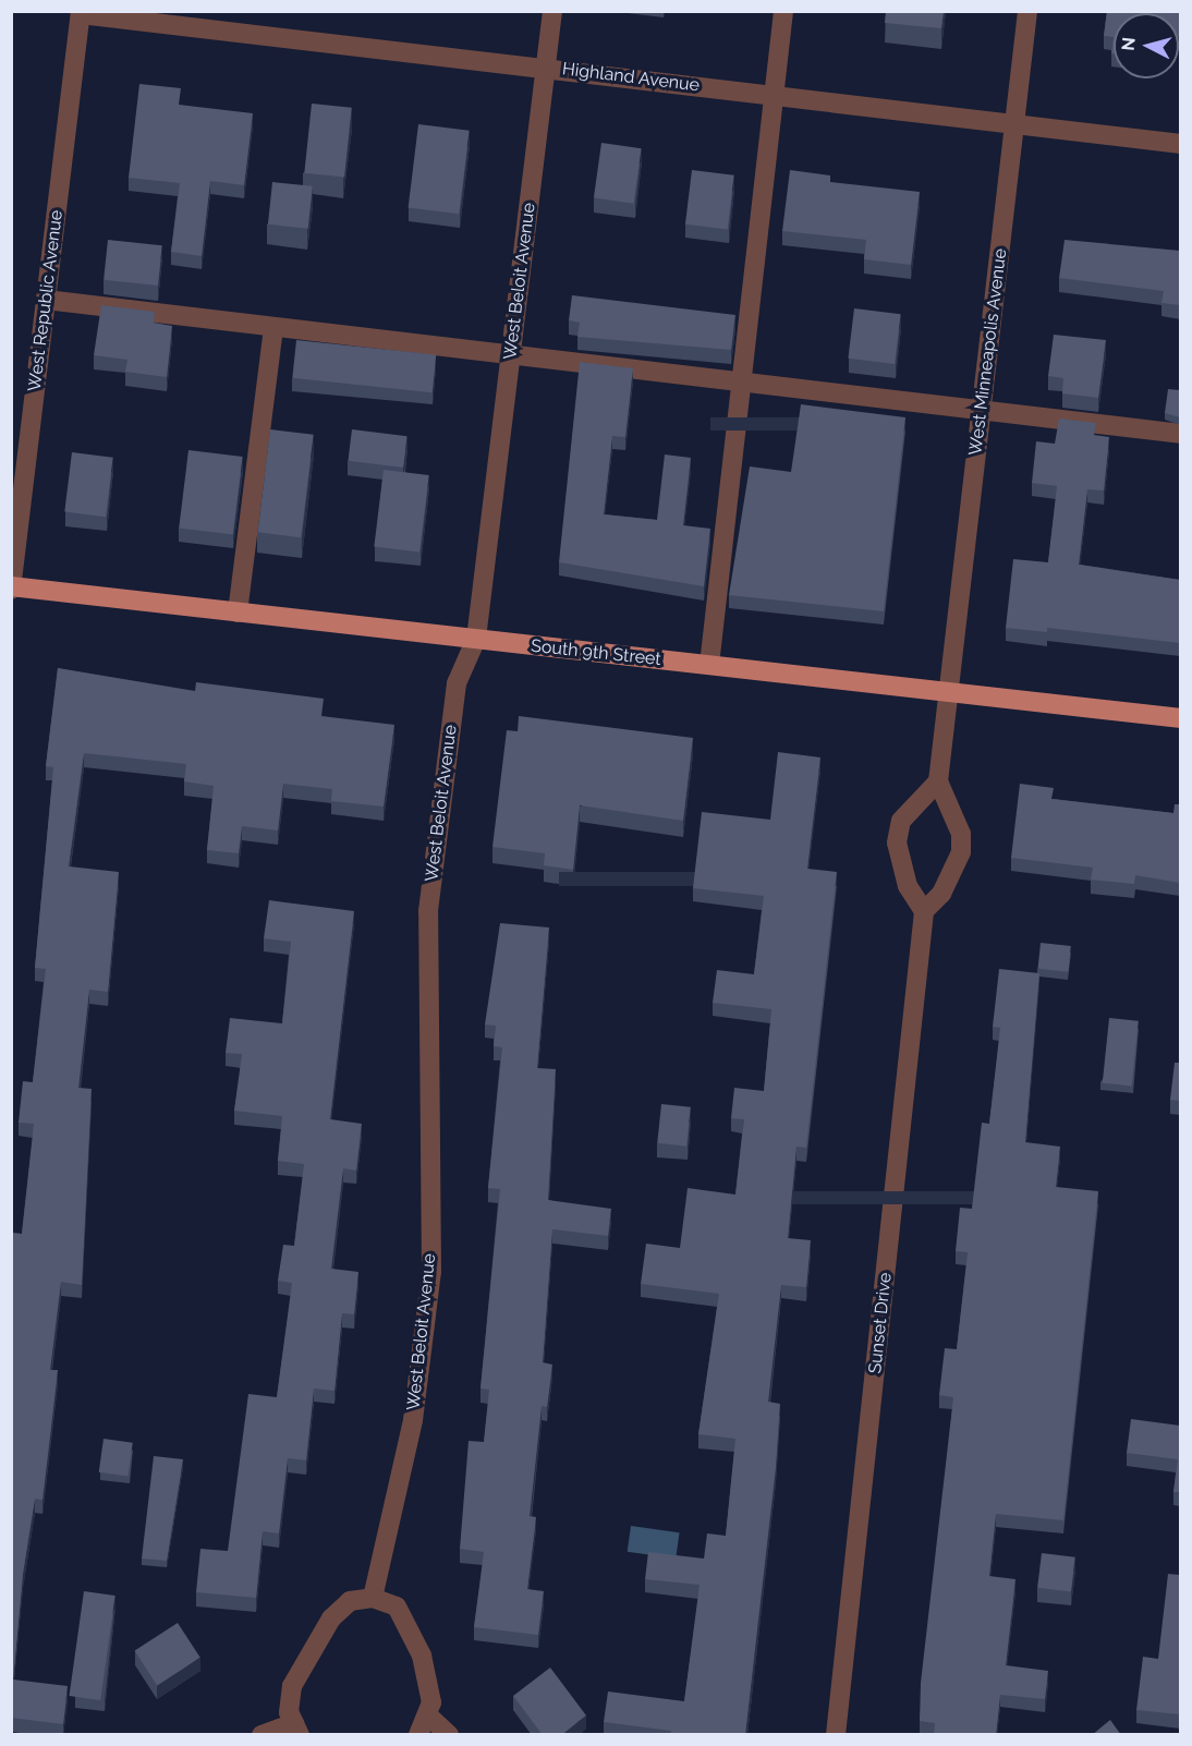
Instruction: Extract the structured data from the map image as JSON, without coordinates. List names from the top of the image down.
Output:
{
  "streets": {
    "main road": ["South 9th Street"],
    "street": [
      "Highland Avenue",
      "West Beloit Avenue",
      "West Republic Avenue",
      "West Minneapolis Avenue",
      "Sunset Drive"
    ]
  },
  "crossings": [
    ["Highland Avenue", "West Beloit Avenue"],
    ["Highland Avenue", "West Republic Avenue"],
    ["Highland Avenue", "West Minneapolis Avenue"],
    ["West Beloit Avenue", "South 9th Street"],
    ["West Republic Avenue", "South 9th Street"],
    ["West Minneapolis Avenue", "South 9th Street"]
  ],
  "north": "left"
}
